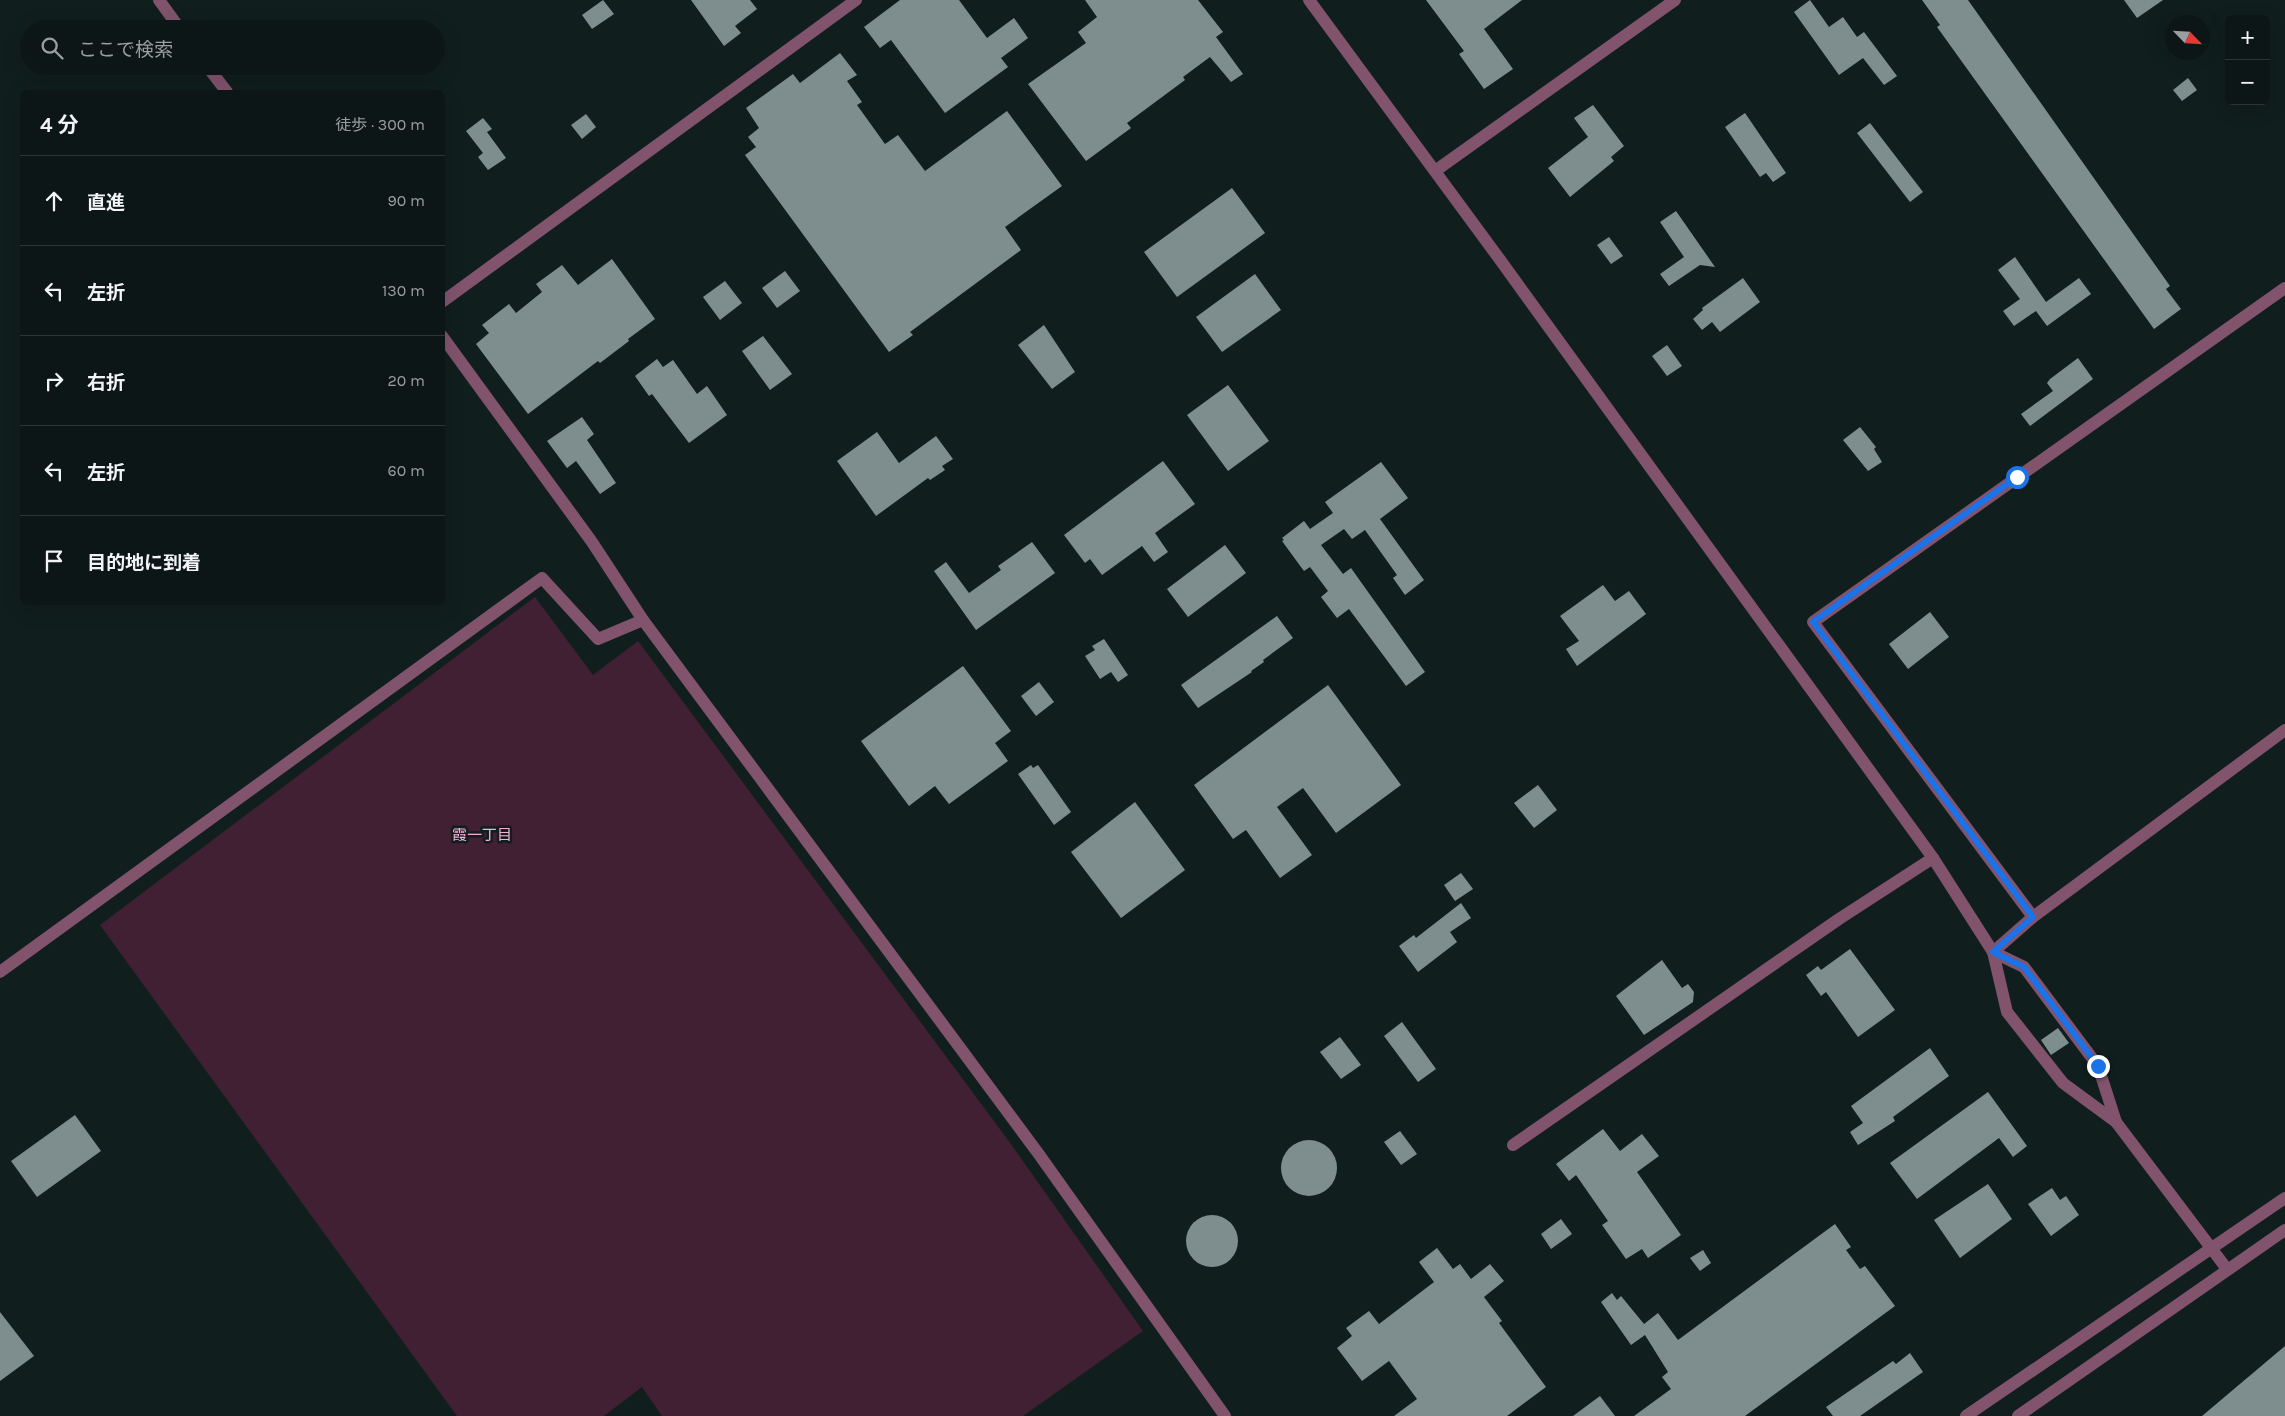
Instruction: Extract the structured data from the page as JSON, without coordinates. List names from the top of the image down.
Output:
{
  "districts": ["霞一丁目"],
  "north": "bottom right",
  "page": {
    "map_buttons": ["+", "−"],
    "search": "ここで検索",
    "heading": ["4 分", "徒歩 · 300 m"],
    "list": [
      ["直進", "90 m"],
      ["左折", "130 m"],
      ["右折", "20 m"],
      ["左折", "60 m"],
      "目的地に到着"
    ]
  }
}
